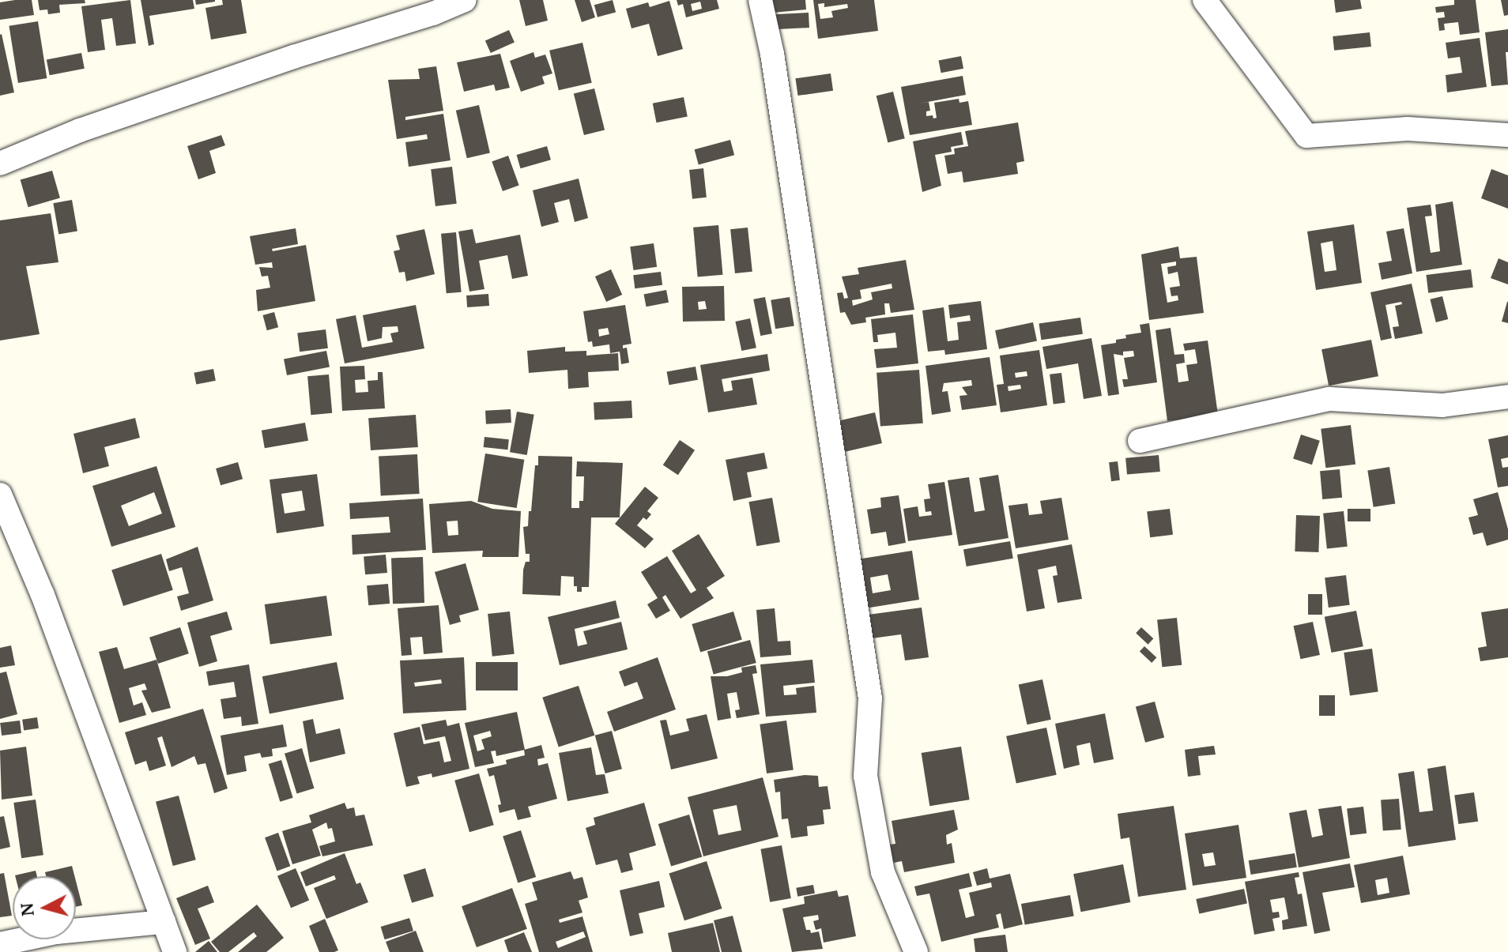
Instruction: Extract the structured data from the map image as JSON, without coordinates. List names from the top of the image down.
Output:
{
  "north": "left"
}
